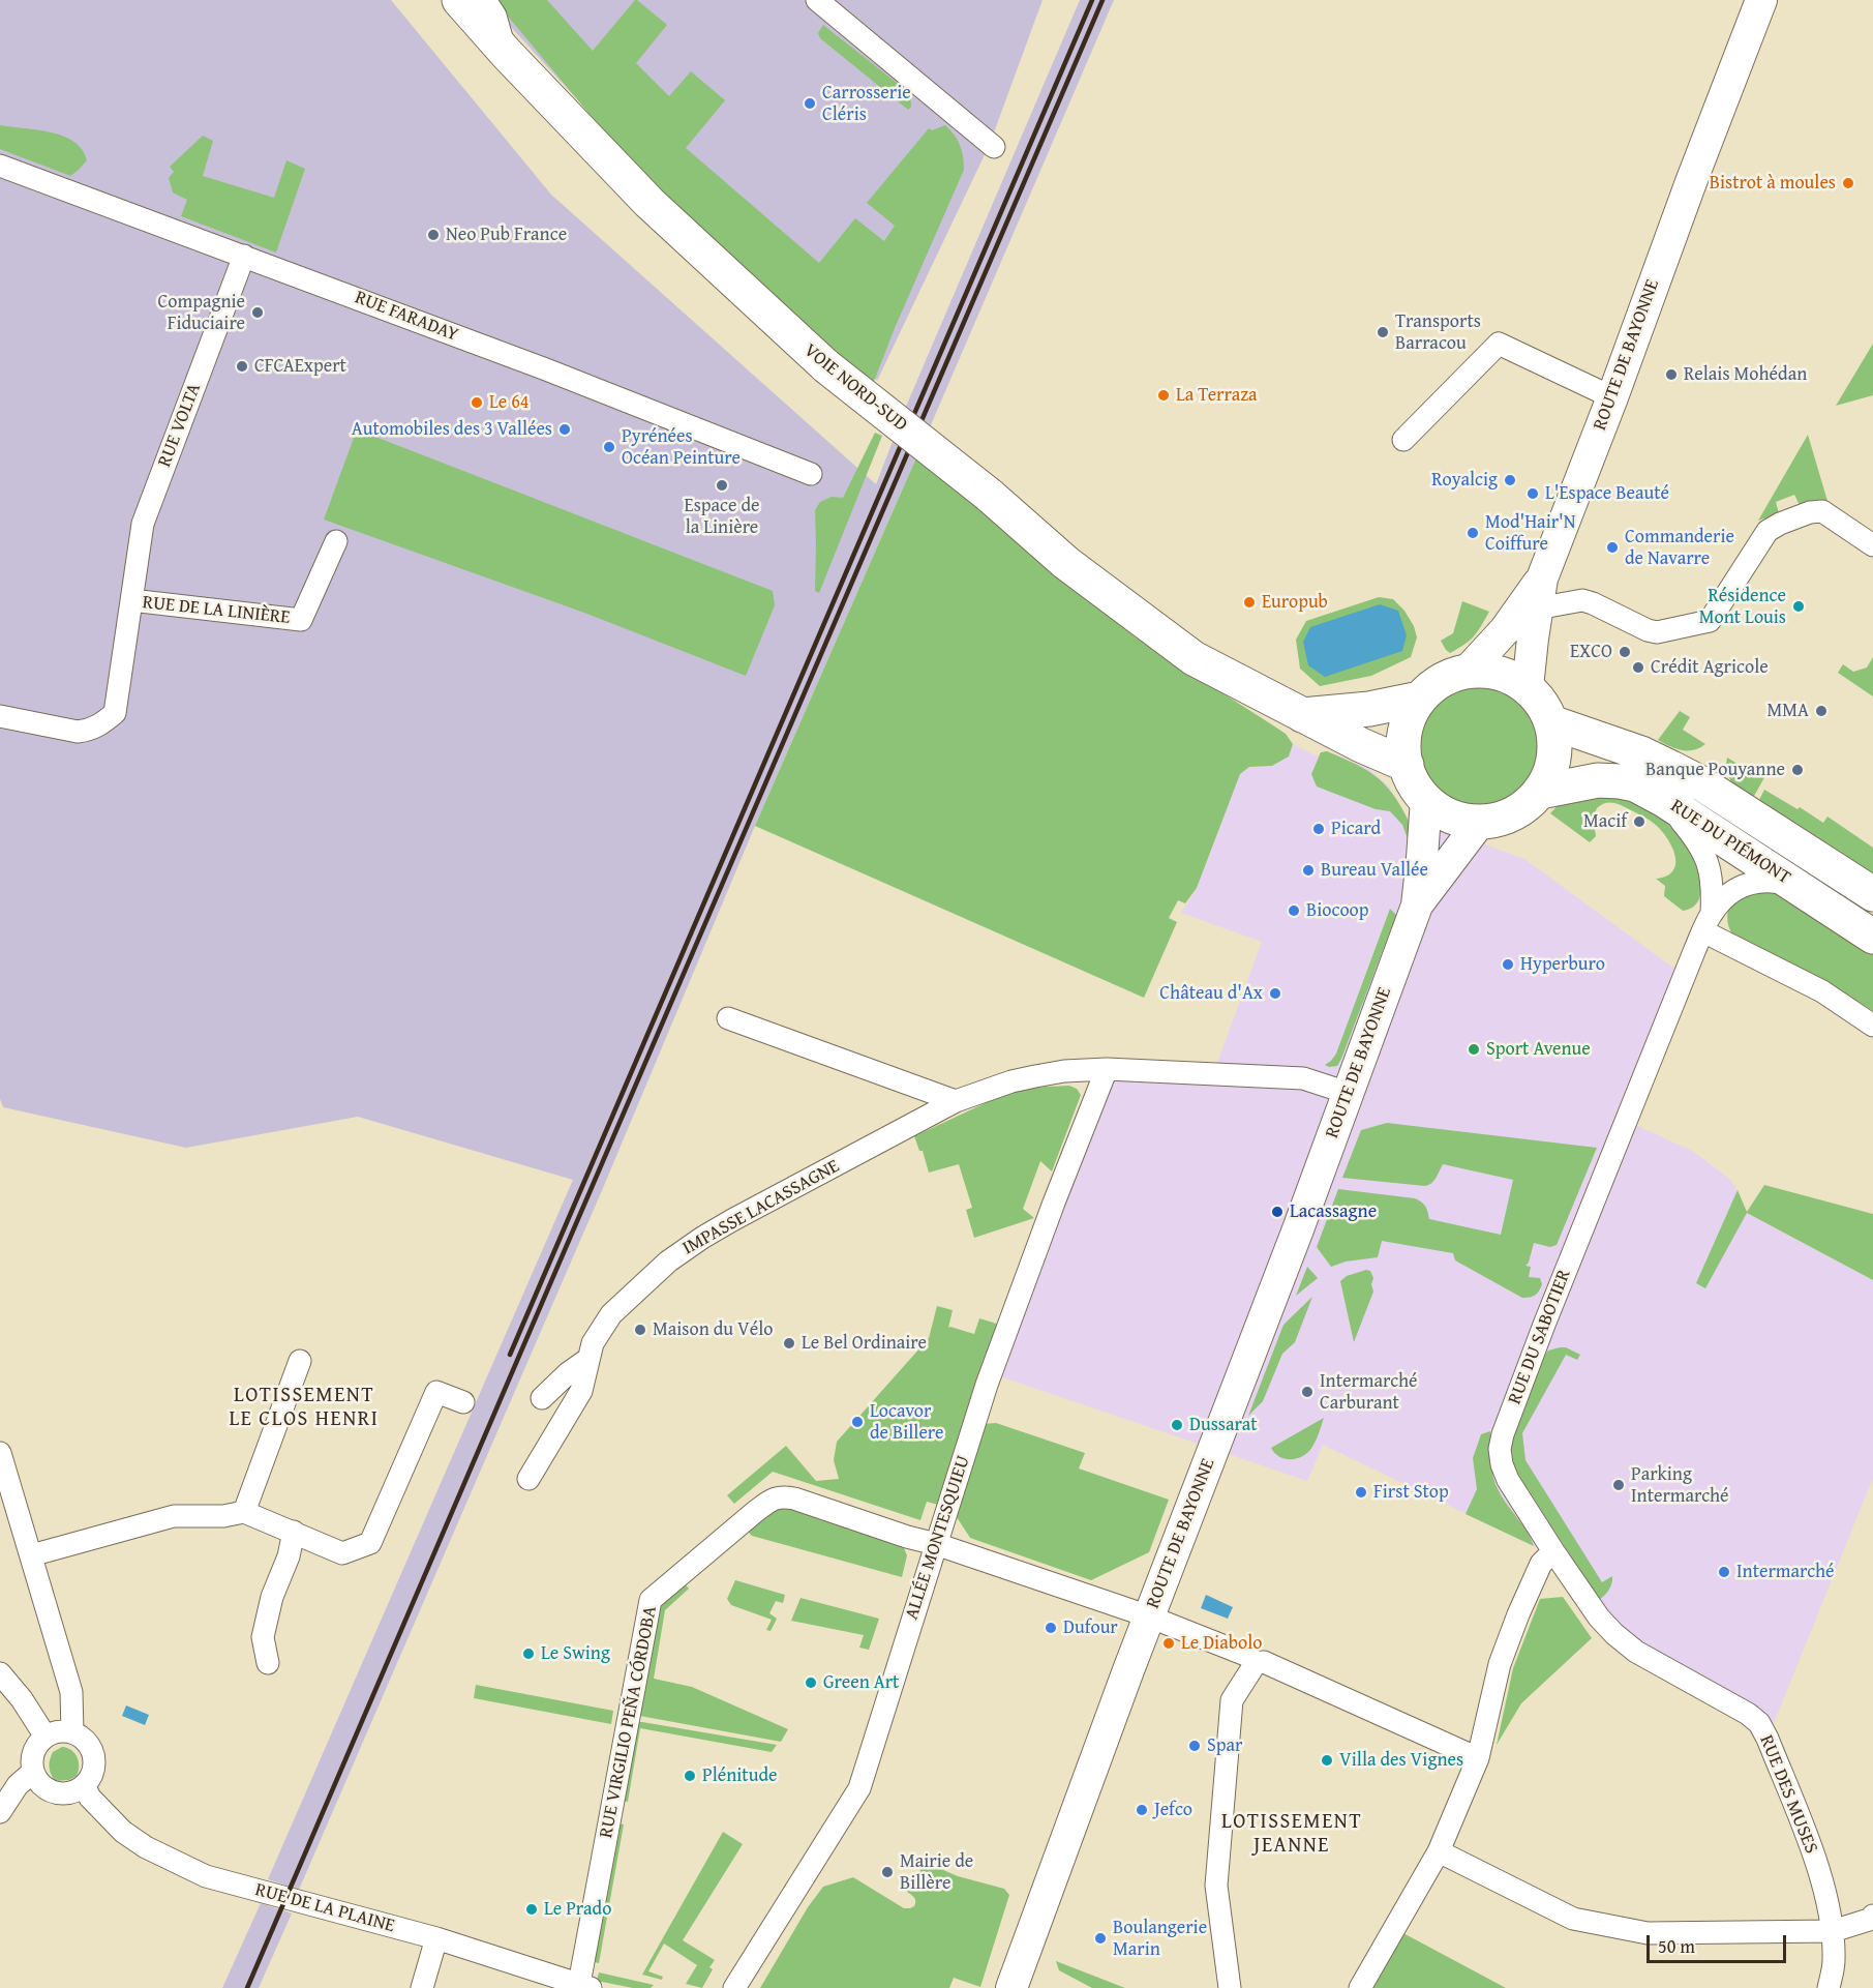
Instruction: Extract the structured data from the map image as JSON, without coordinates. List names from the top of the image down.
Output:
{
  "streets": {
    "main road": ["ROUTE DE BAYONNE", "VOIE NORD-SUD", "RUE DU PIÉMONT"],
    "street": [
      "RUE FARADAY",
      "RUE VOLTA",
      "RUE DE LA LINIÈRE",
      "IMPASSE LACASSAGNE",
      "RUE DU SABOTIER",
      "ALLÉE MONTESQUIEU",
      "RUE VIRGILIO PEÑA CÓRDOBA",
      "RUE DES MUSES",
      "RUE DE LA PLAINE"
    ]
  },
  "crossings": [
    ["RUE FARADAY", "RUE VOLTA"],
    ["ROUTE DE BAYONNE", "VOIE NORD-SUD"],
    ["ROUTE DE BAYONNE", "RUE DU PIÉMONT"],
    ["ROUTE DE BAYONNE", "IMPASSE LACASSAGNE"],
    ["ROUTE DE BAYONNE", "RUE VIRGILIO PEÑA CÓRDOBA"],
    ["VOIE NORD-SUD", "RUE DU PIÉMONT"],
    ["RUE VOLTA", "RUE DE LA LINIÈRE"],
    ["RUE DU PIÉMONT", "RUE DU SABOTIER"],
    ["IMPASSE LACASSAGNE", "ALLÉE MONTESQUIEU"],
    ["RUE DU SABOTIER", "RUE DES MUSES"],
    ["ALLÉE MONTESQUIEU", "RUE VIRGILIO PEÑA CÓRDOBA"],
    ["RUE VIRGILIO PEÑA CÓRDOBA", "RUE DE LA PLAINE"]
  ],
  "districts": ["LOTISSEMENT LE CLOS HENRI", "LOTISSEMENT JEANNE"],
  "places": [
    "Carrosserie Cléris",
    "Bistrot à moules",
    "Neo Pub France",
    "Compagnie Fiduciaire",
    "Transports Barracou",
    "CFCAExpert",
    "Relais Mohédan",
    "La Terraza",
    "Le 64",
    "Automobiles des 3 Vallées",
    "Pyrénées Océan Peinture",
    "Royalcig",
    "Espace de la Linière",
    "L'Espace Beauté",
    "Mod'Hair'N Coiffure",
    "Commanderie de Navarre",
    "Europub",
    "Résidence Mont Louis",
    "EXCO",
    "Crédit Agricole",
    "MMA",
    "Banque Pouyanne",
    "Macif",
    "Picard",
    "Bureau Vallée",
    "Biocoop",
    "Hyperburo",
    "Château d'Ax",
    "Sport Avenue",
    "Lacassagne",
    "Maison du Vélo",
    "Le Bel Ordinaire",
    "Intermarché Carburant",
    "Locavor de Billere",
    "Dussarat",
    "Parking Intermarché",
    "First Stop",
    "Intermarché",
    "Dufour",
    "Le Diabolo",
    "Le Swing",
    "Green Art",
    "Spar",
    "Villa des Vignes",
    "Plénitude",
    "Jefco",
    "Mairie de Billère",
    "Le Prado",
    "Boulangerie Marin"
  ],
  "scale_bar": "50 m"
}
